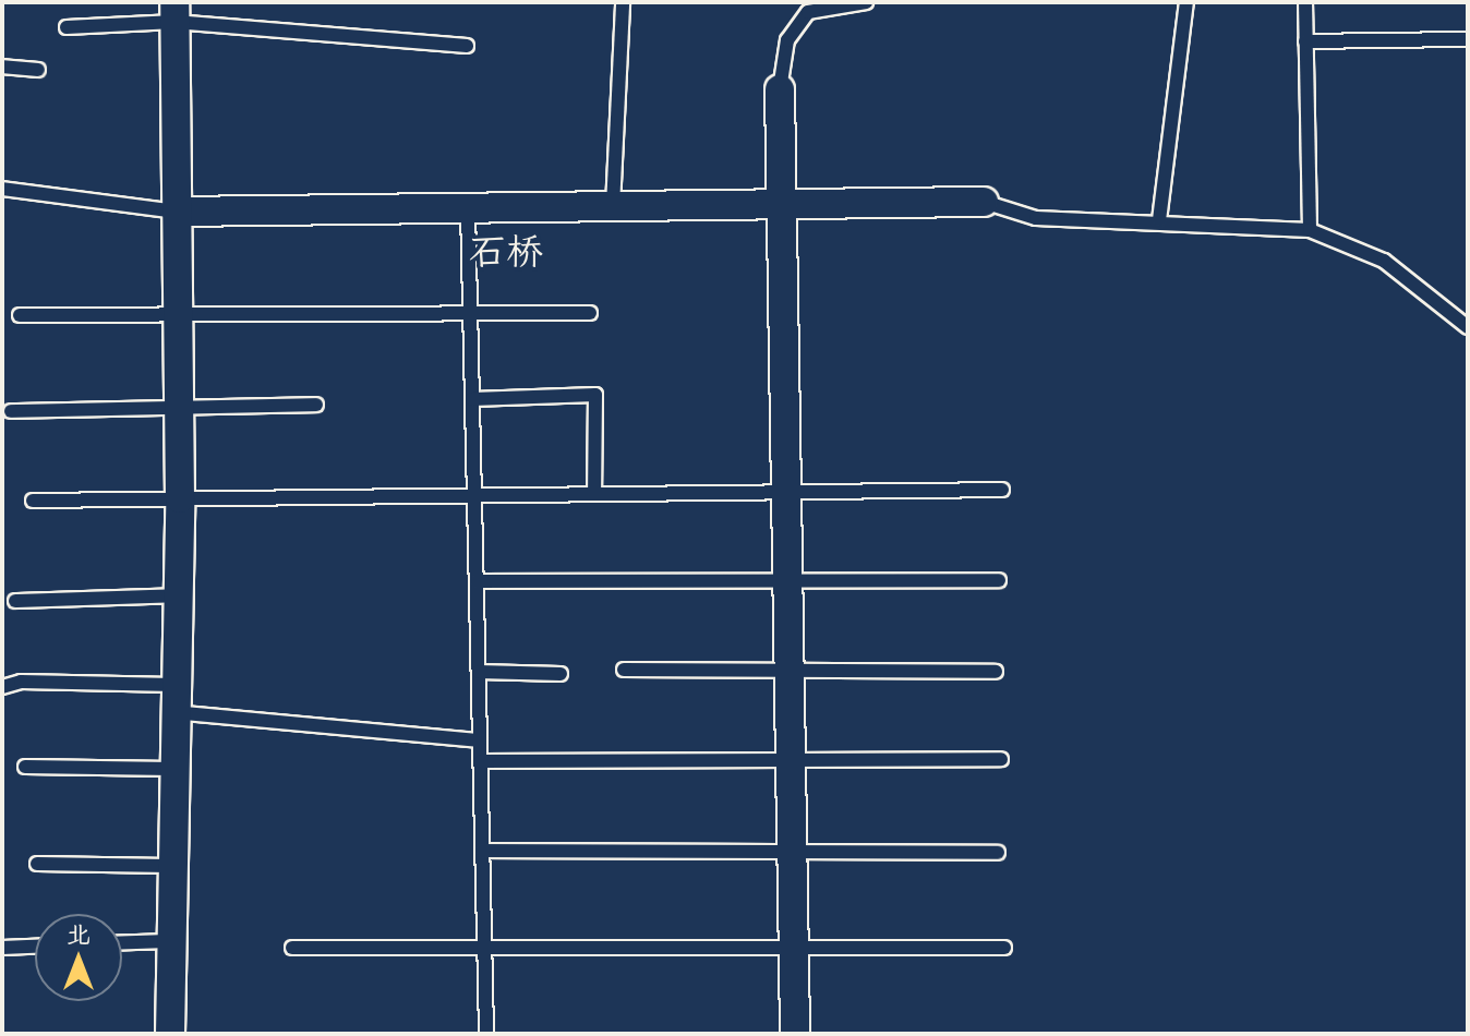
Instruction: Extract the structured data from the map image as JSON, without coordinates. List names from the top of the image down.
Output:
{
  "districts": ["石桥"],
  "north": "top"
}
